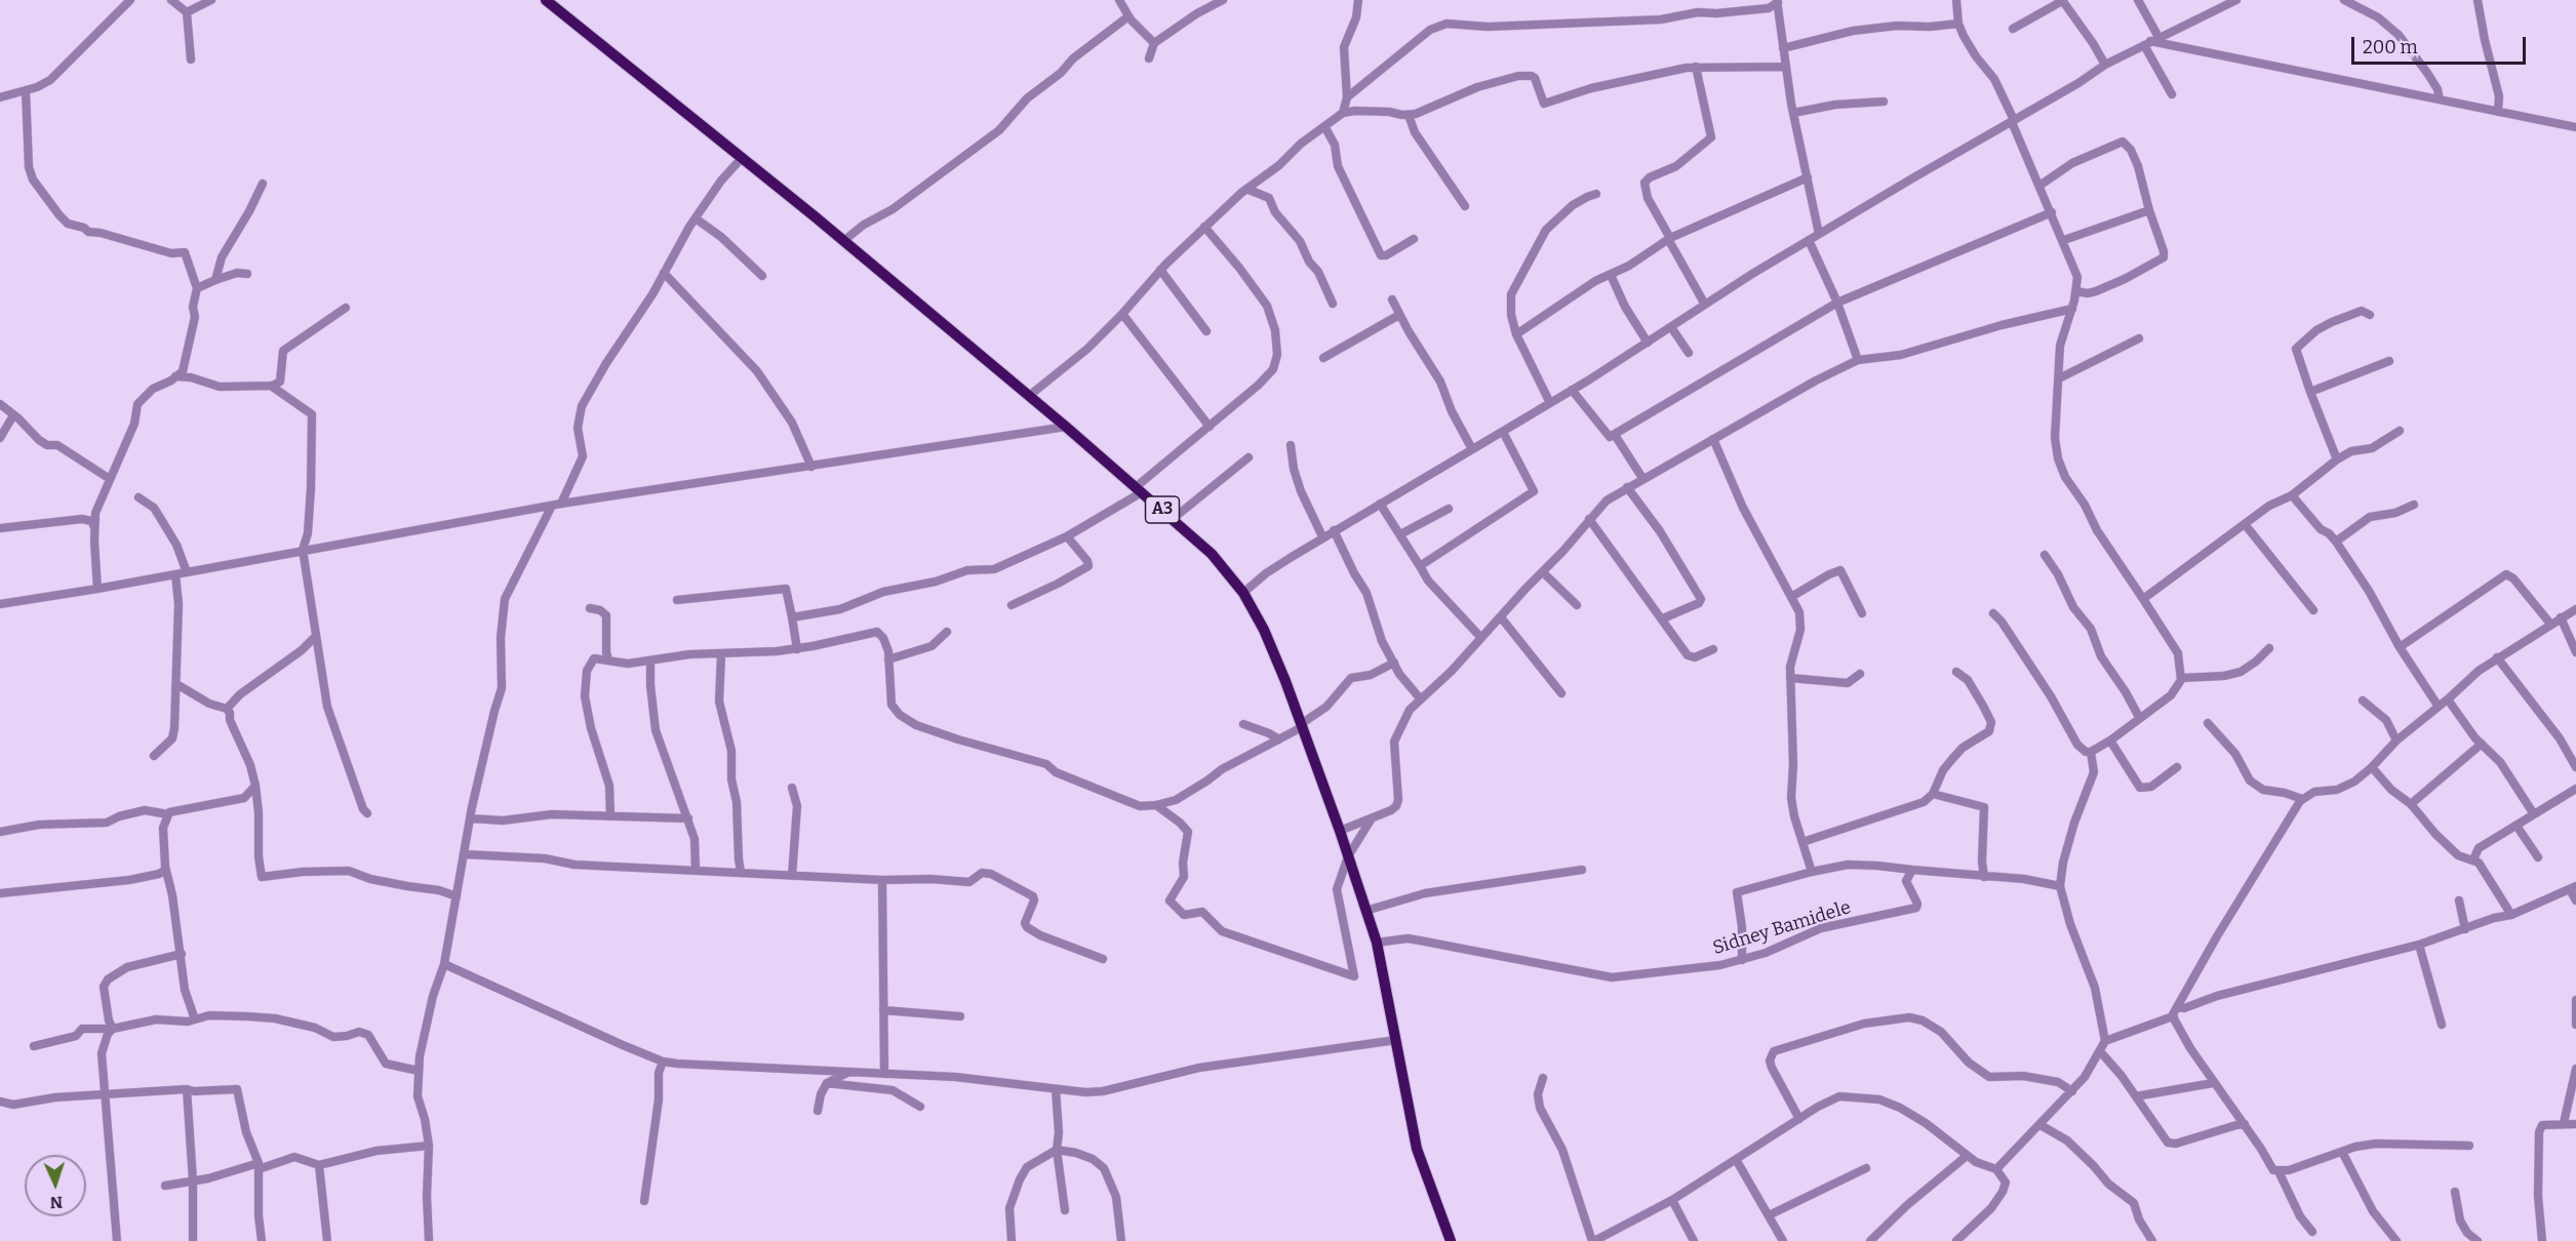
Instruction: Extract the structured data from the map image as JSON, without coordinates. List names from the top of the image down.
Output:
{
  "streets": {
    "highway": ["A3"],
    "street": ["Sidney Bamidele"]
  },
  "crossings": [
    ["A3", "Sidney Bamidele"]
  ],
  "scale_bar": "200 m",
  "north": "bottom"
}
